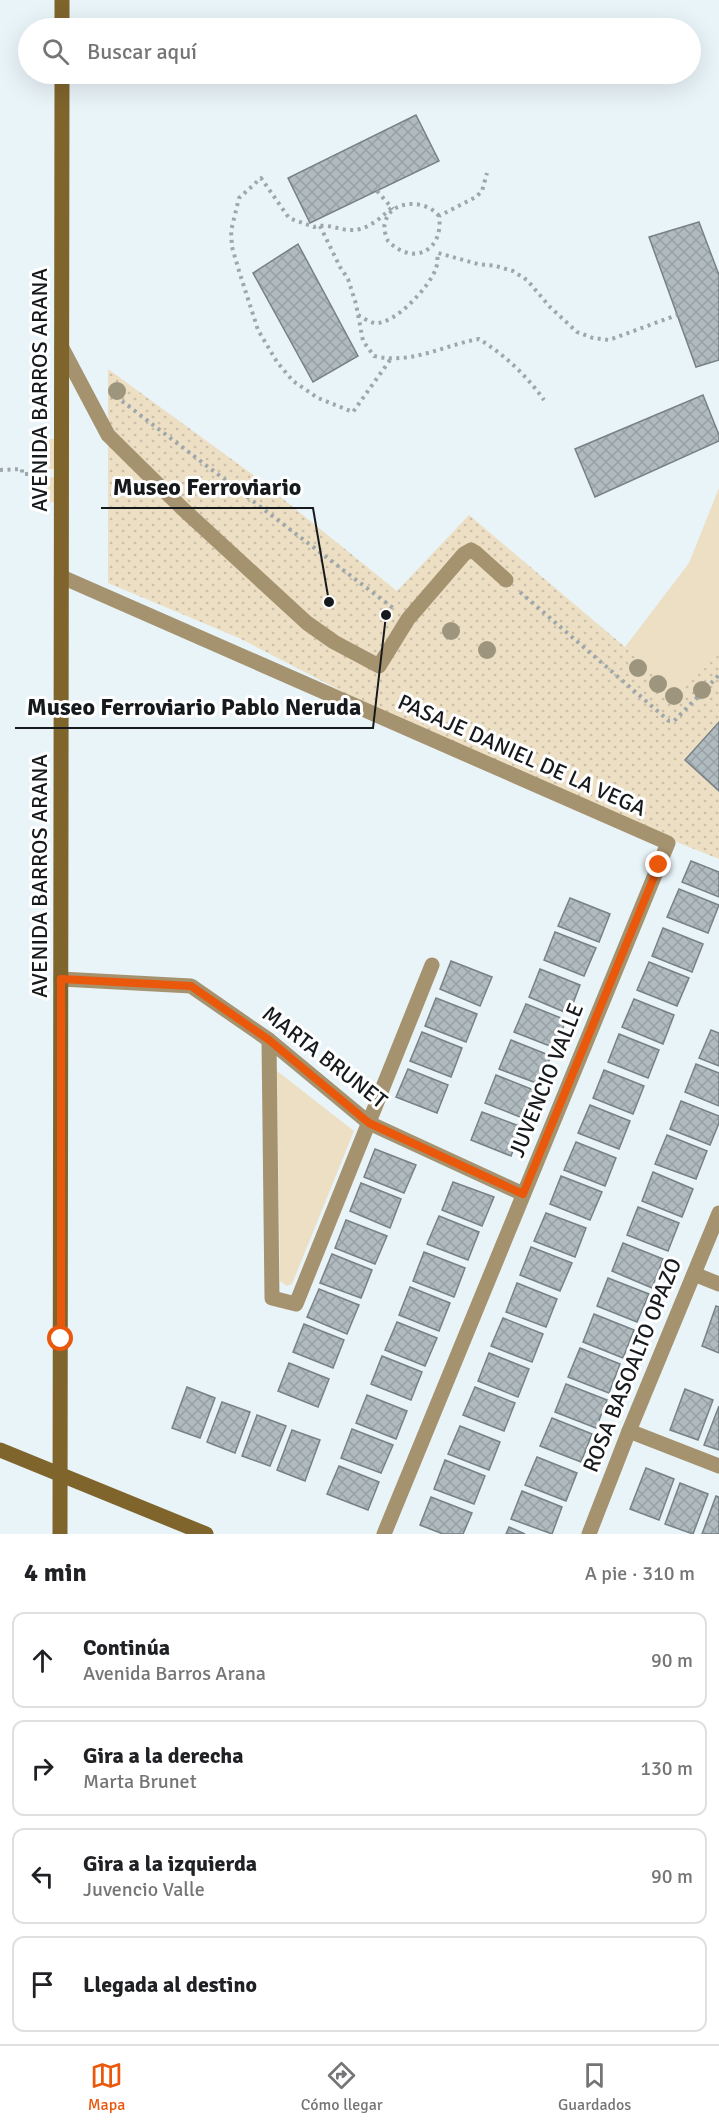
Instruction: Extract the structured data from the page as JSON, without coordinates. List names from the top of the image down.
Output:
{
  "streets": {
    "main road": ["AVENIDA BARROS ARANA"],
    "street": [
      "PASAJE DANIEL DE LA VEGA",
      "MARTA BRUNET",
      "JUVENCIO VALLE",
      "ROSA BASOALTO OPAZO"
    ]
  },
  "crossings": [
    ["AVENIDA BARROS ARANA", "PASAJE DANIEL DE LA VEGA"],
    ["AVENIDA BARROS ARANA", "MARTA BRUNET"],
    ["PASAJE DANIEL DE LA VEGA", "JUVENCIO VALLE"],
    ["MARTA BRUNET", "JUVENCIO VALLE"]
  ],
  "places": ["Museo Ferroviario", "Museo Ferroviario Pablo Neruda"],
  "page": {
    "search": "Buscar aquí",
    "heading": ["4 min", "A pie · 310 m"],
    "list": [
      ["Continúa", "Avenida Barros Arana", "90 m"],
      ["Gira a la derecha", "Marta Brunet", "130 m"],
      ["Gira a la izquierda", "Juvencio Valle", "90 m"],
      "Llegada al destino"
    ],
    "nav": ["Mapa", "Cómo llegar", "Guardados"]
  }
}
